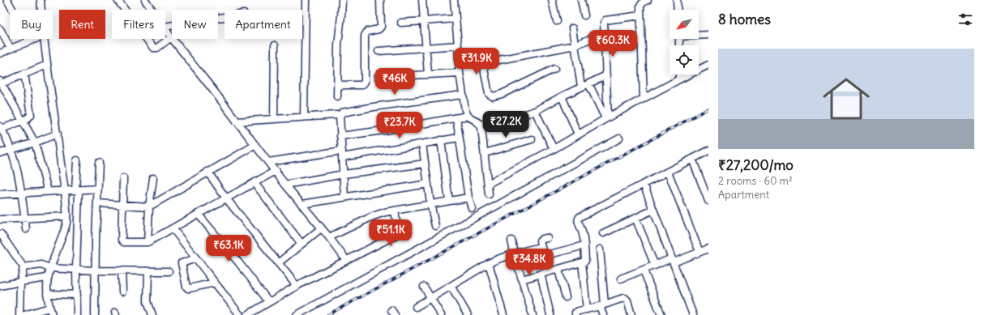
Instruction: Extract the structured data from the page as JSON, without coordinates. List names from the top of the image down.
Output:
{
  "north": "bottom left",
  "page": {
    "heading": "8 homes",
    "chip": [
      "Buy",
      "Rent",
      "Filters",
      "New",
      "Apartment"
    ],
    "price": [
      "₹60.3K",
      "₹31.9K",
      "₹46K",
      "₹27.2K",
      "₹23.7K",
      "₹51.1K",
      "₹63.1K",
      "₹34.8K"
    ],
    "list": [
      {
        "name": "₹27,200/mo",
        "note": "2 rooms · 60 m² · Apartment"
      }
    ]
  }
}
